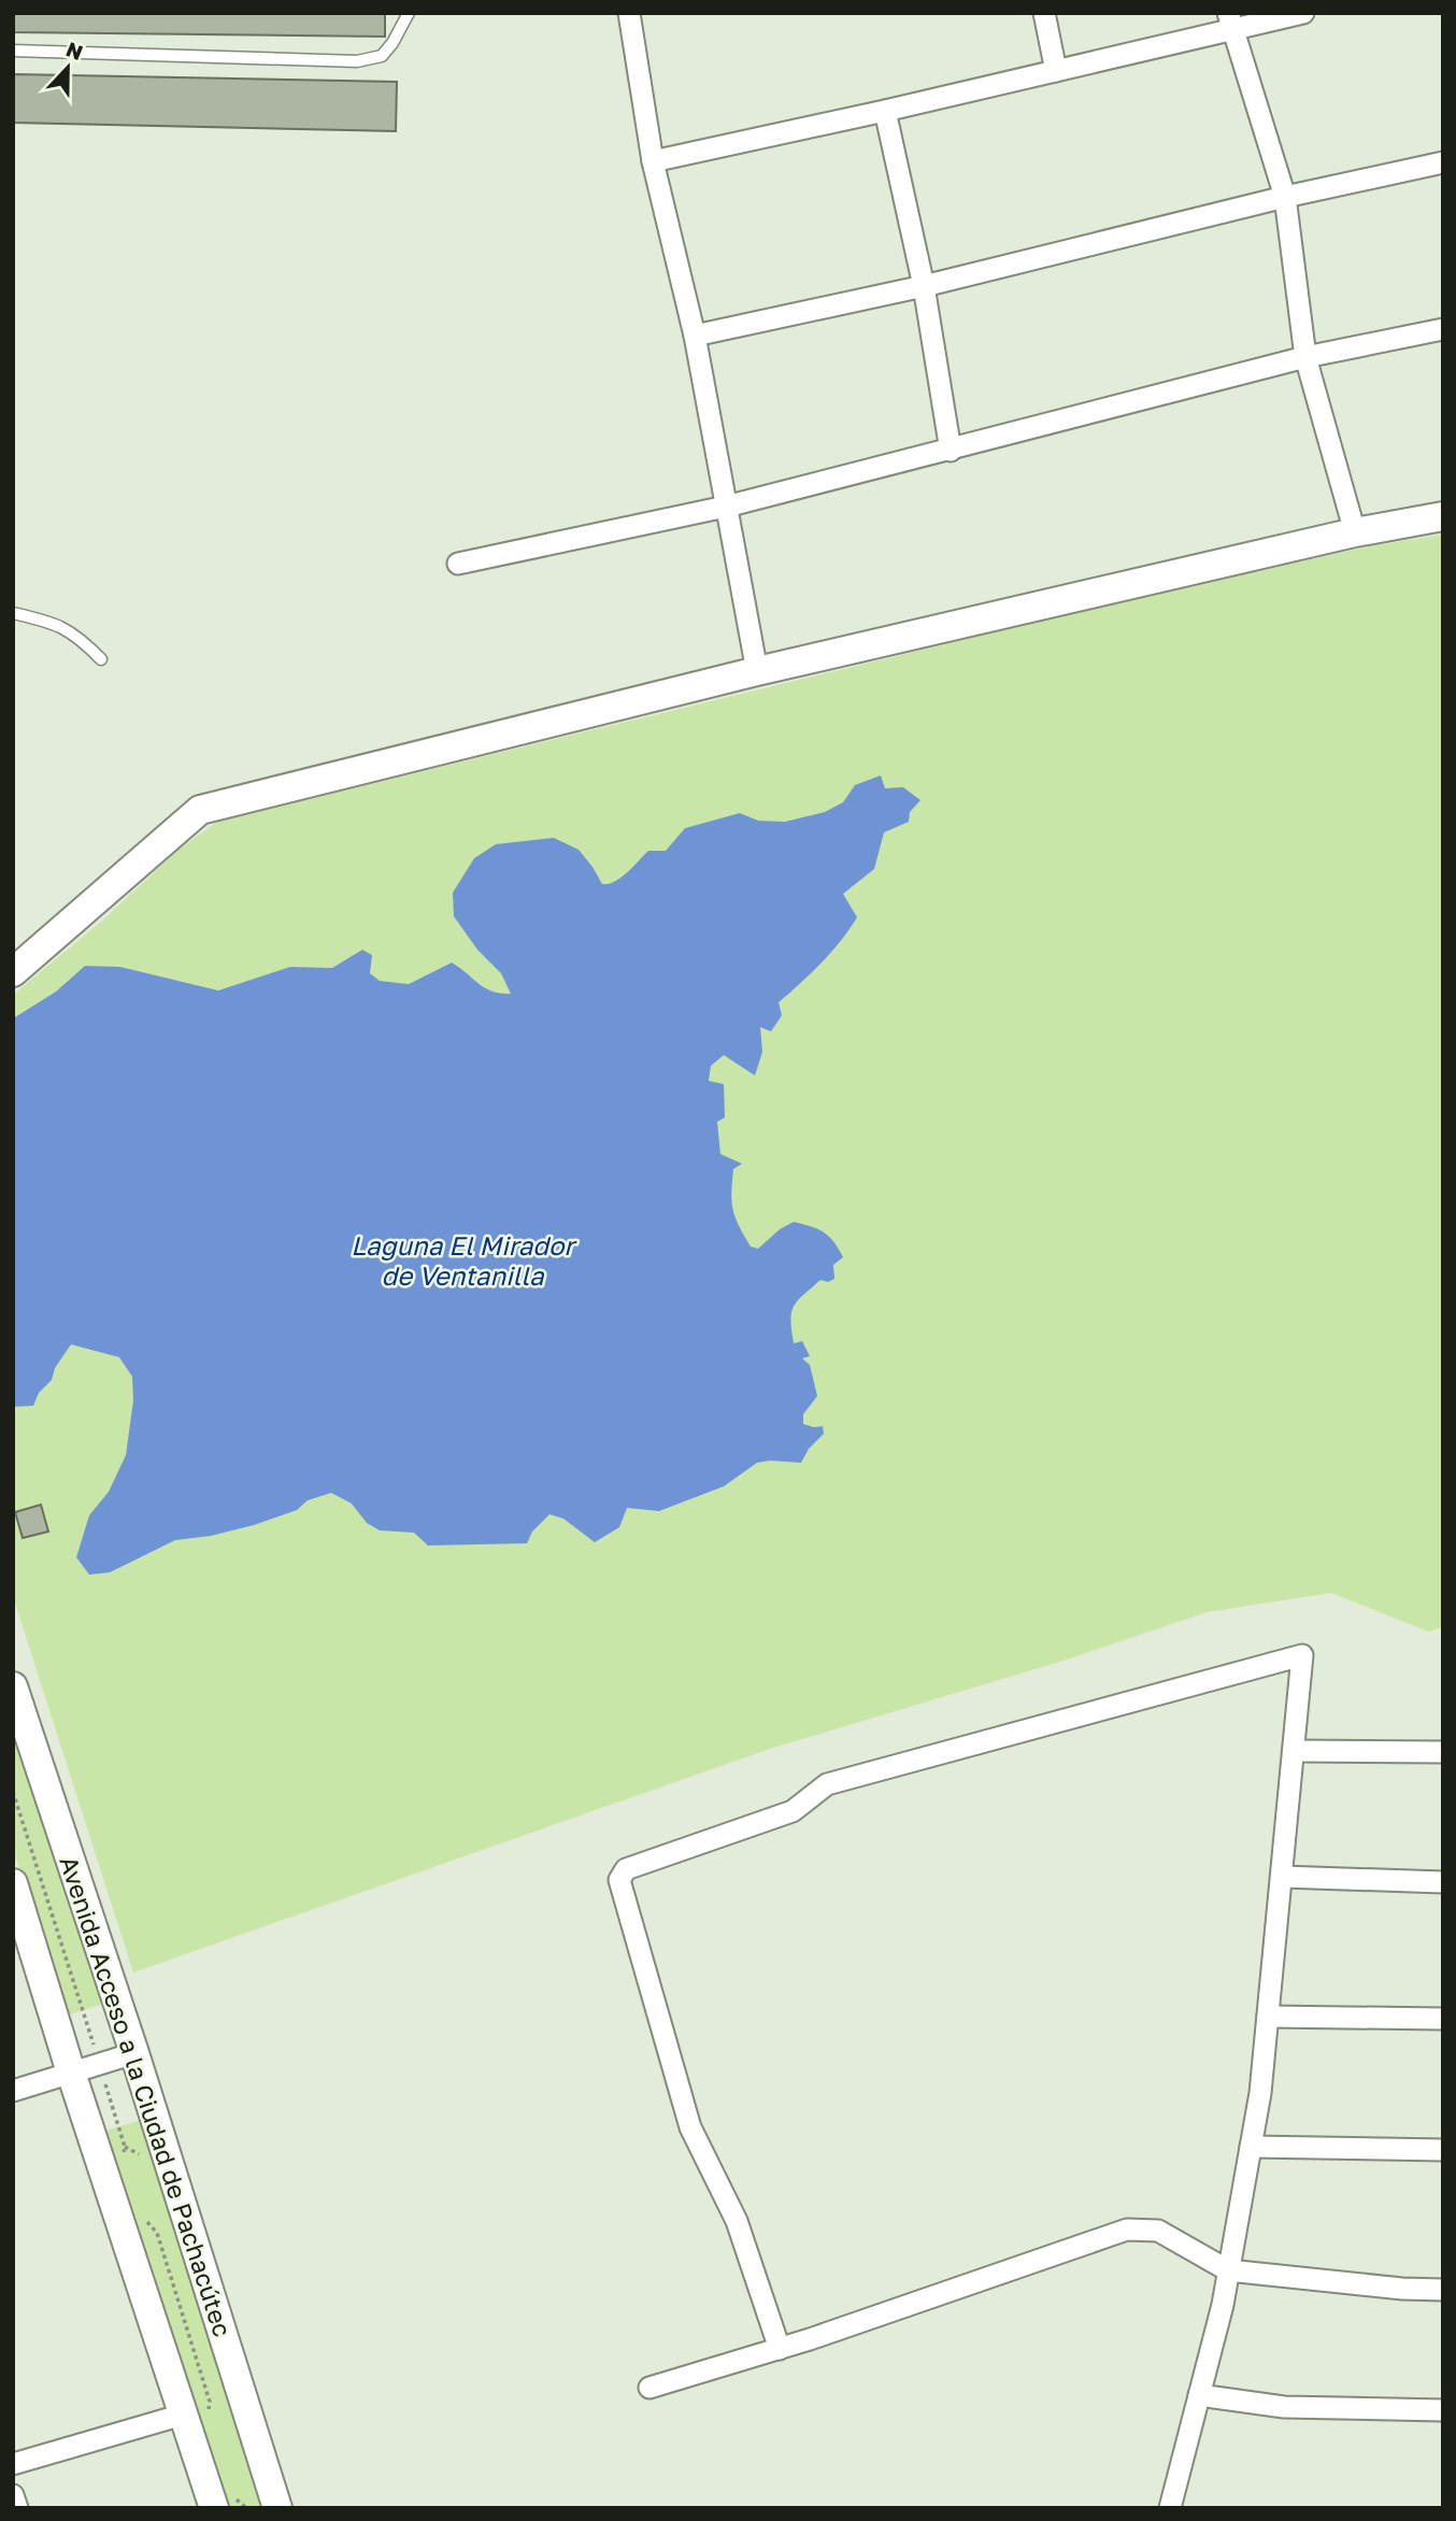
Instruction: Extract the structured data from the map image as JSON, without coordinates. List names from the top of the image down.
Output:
{
  "streets": {
    "main road": ["Avenida Acceso a la Ciudad de Pachacútec"]
  },
  "water": ["Laguna El Mirador de Ventanilla"],
  "north": "top"
}
